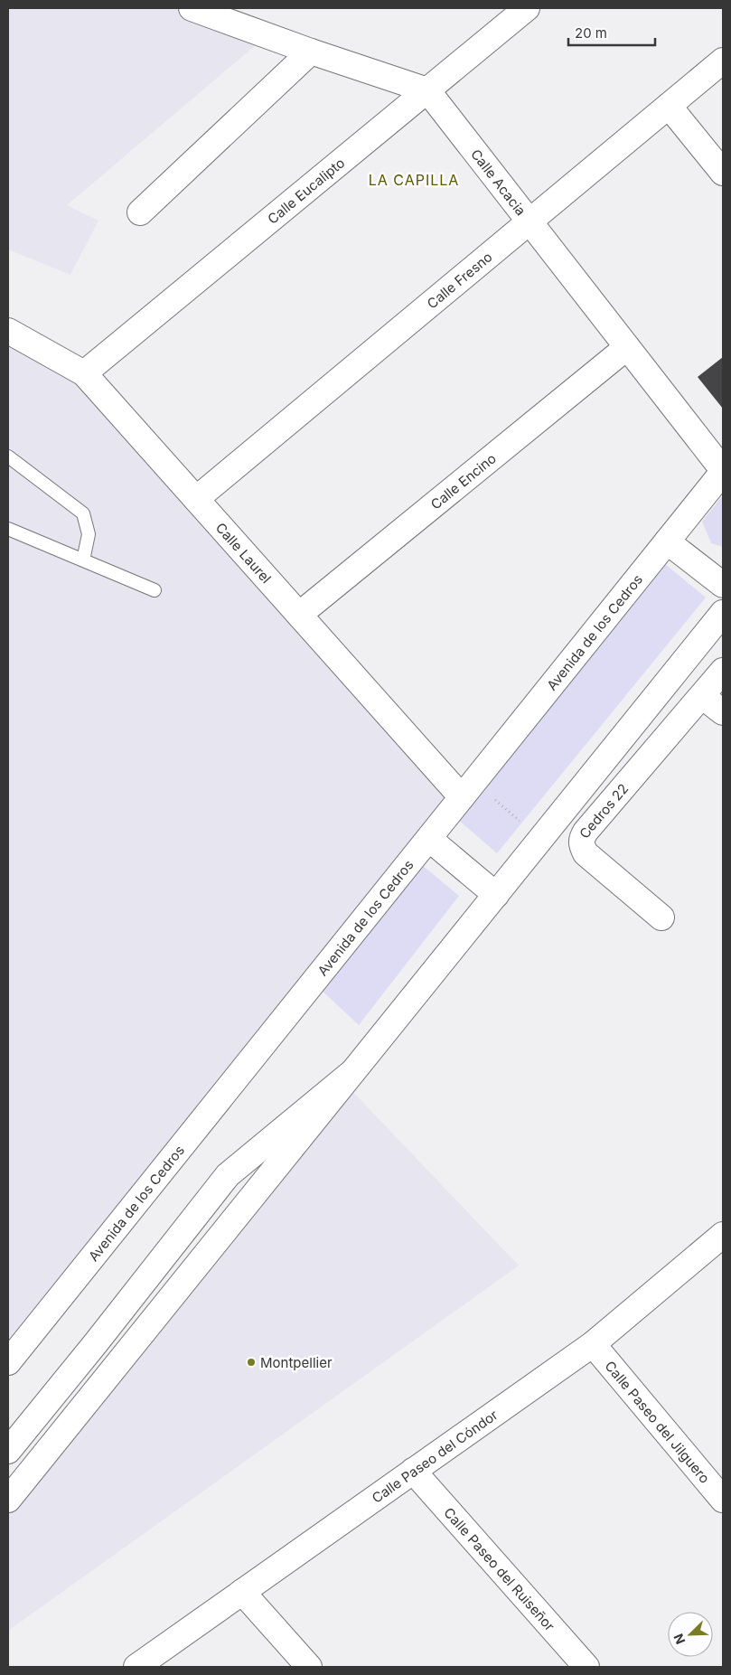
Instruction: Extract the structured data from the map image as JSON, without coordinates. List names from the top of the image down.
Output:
{
  "streets": {
    "main road": [
      "Calle Acacia",
      "Calle Eucalipto",
      "Calle Fresno",
      "Calle Encino",
      "Calle Laurel",
      "Avenida de los Cedros",
      "Cedros 22",
      "Calle Paseo del Jilguero",
      "Calle Paseo del Cóndor",
      "Calle Paseo del Ruiseñor"
    ]
  },
  "crossings": [
    ["Calle Acacia", "Calle Eucalipto"],
    ["Calle Acacia", "Calle Fresno"],
    ["Calle Acacia", "Calle Encino"],
    ["Calle Acacia", "Avenida de los Cedros"],
    ["Calle Eucalipto", "Calle Laurel"],
    ["Calle Fresno", "Calle Laurel"],
    ["Calle Encino", "Calle Laurel"],
    ["Calle Laurel", "Avenida de los Cedros"],
    ["Calle Paseo del Jilguero", "Calle Paseo del Cóndor"],
    ["Calle Paseo del Cóndor", "Calle Paseo del Ruiseñor"]
  ],
  "districts": ["LA CAPILLA"],
  "places": ["Montpellier"],
  "scale_bar": "20 m",
  "north": "bottom left"
}
